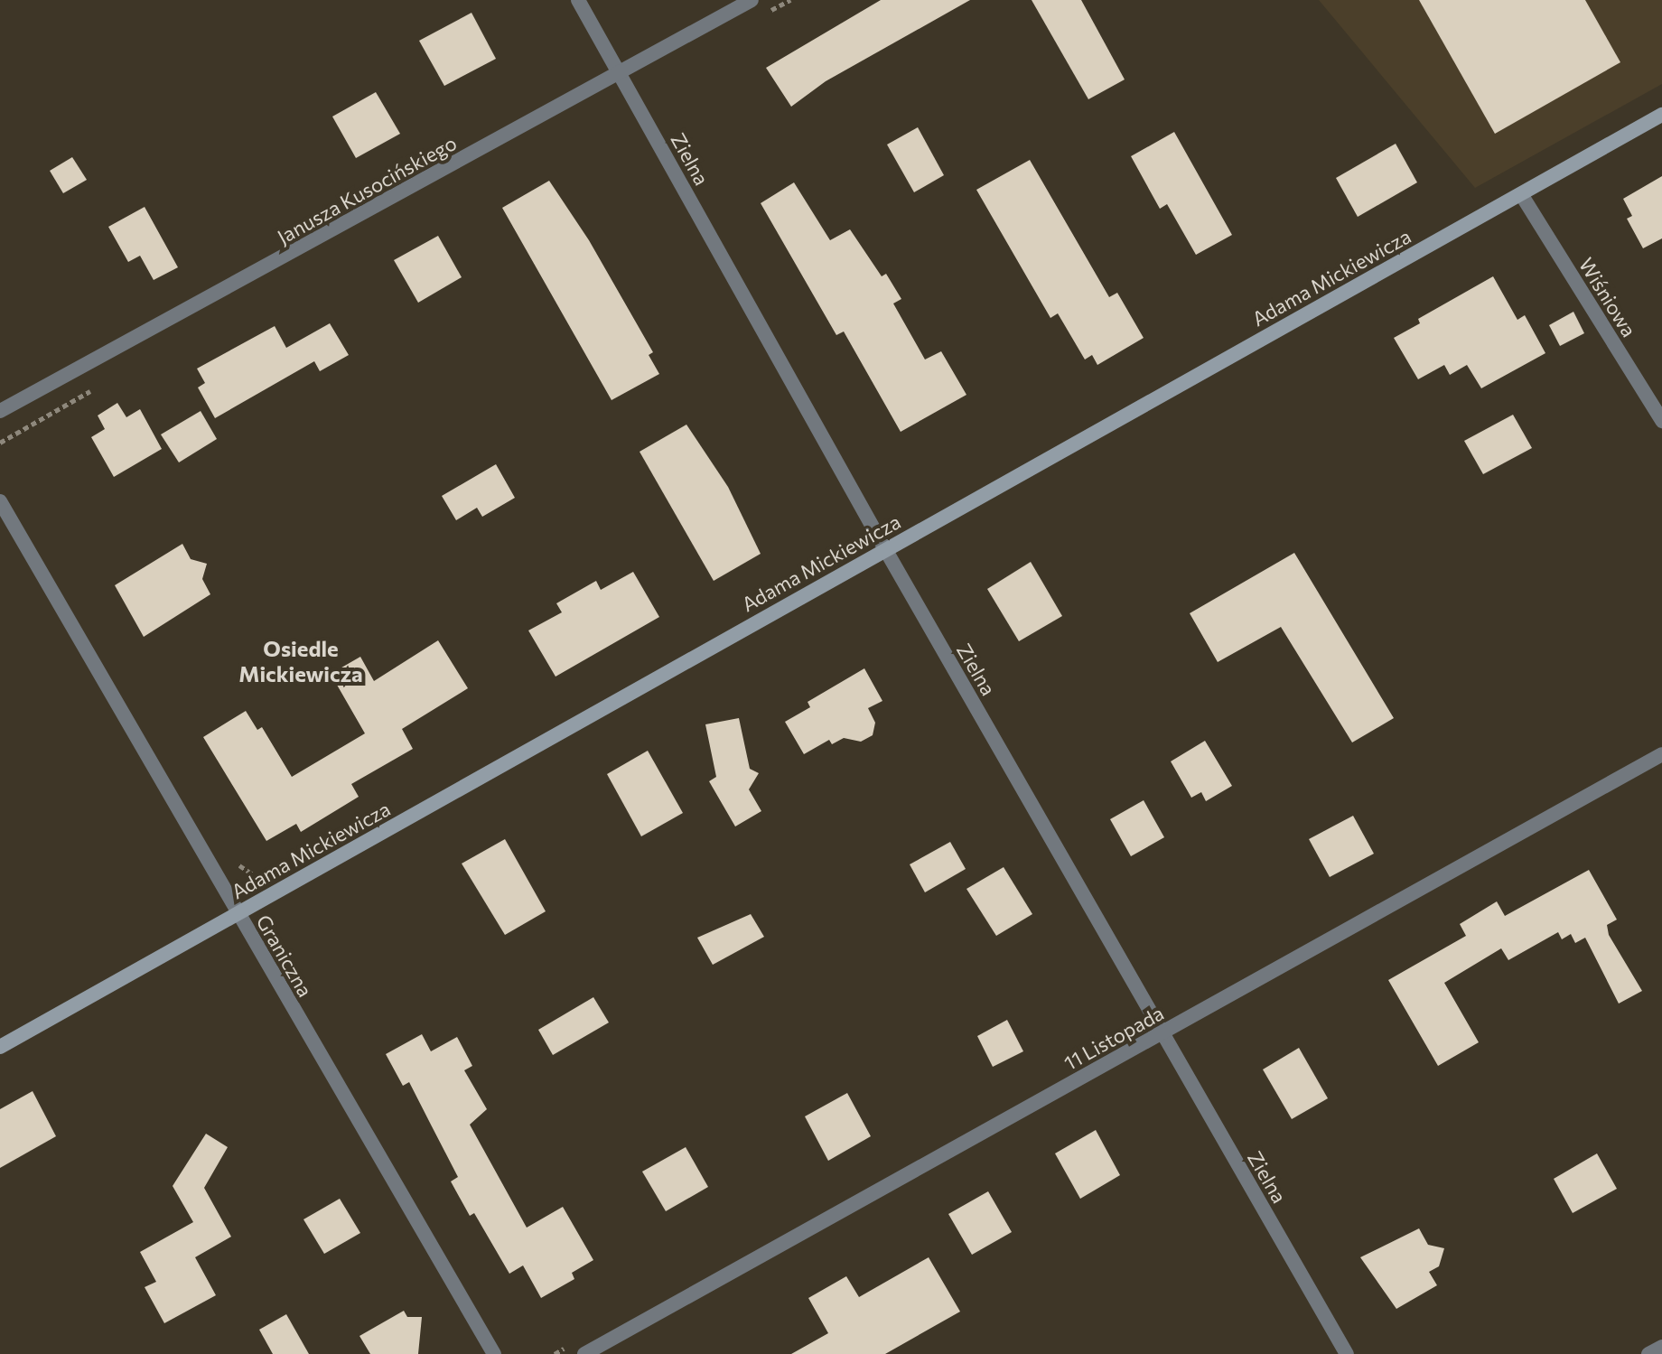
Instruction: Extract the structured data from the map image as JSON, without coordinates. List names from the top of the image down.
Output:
{
  "streets": {
    "street": [
      "Zielna",
      "Janusza Kusocińskiego",
      "Adama Mickiewicza",
      "Wiśniowa",
      "Graniczna",
      "11 Listopada"
    ]
  },
  "crossings": [
    ["Zielna", "Janusza Kusocińskiego"],
    ["Zielna", "Adama Mickiewicza"],
    ["Zielna", "11 Listopada"],
    ["Adama Mickiewicza", "Wiśniowa"],
    ["Adama Mickiewicza", "Graniczna"]
  ],
  "districts": ["Osiedle Mickiewicza"]
}
